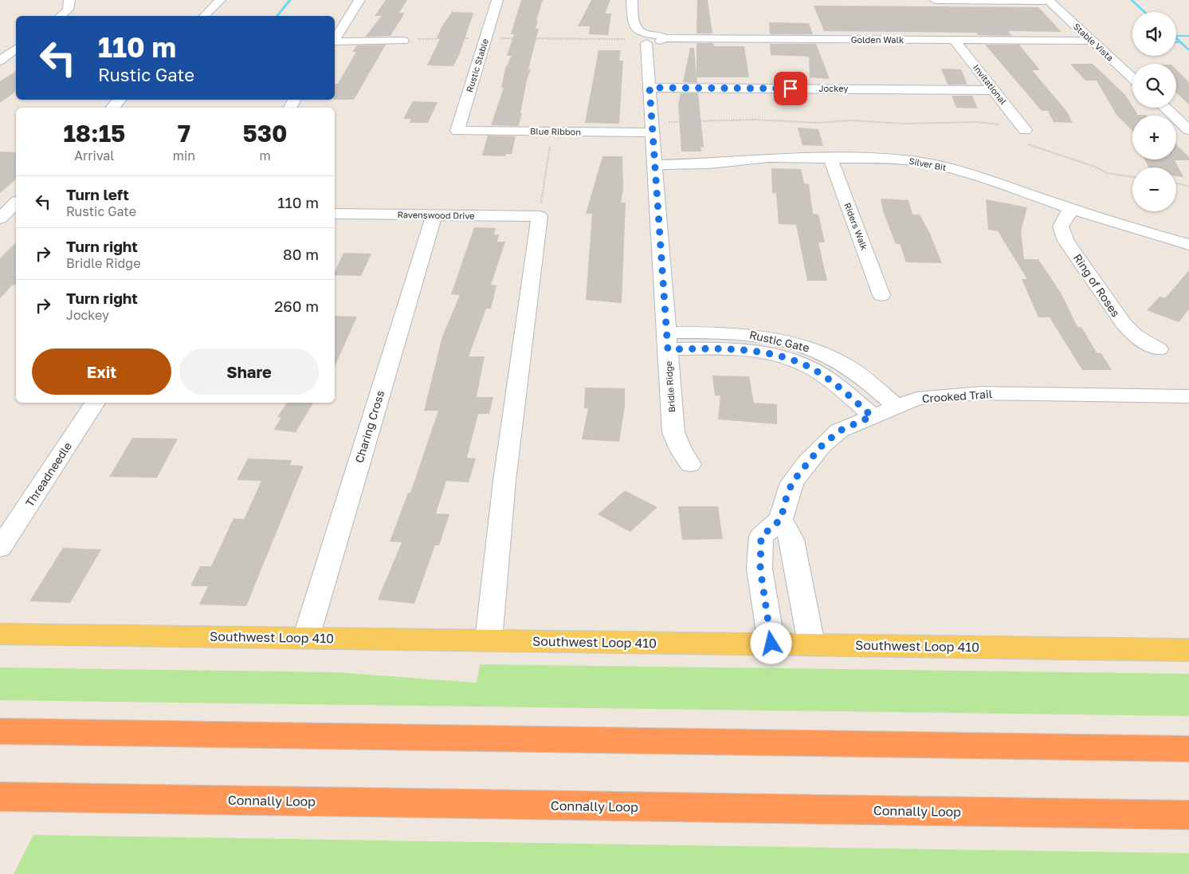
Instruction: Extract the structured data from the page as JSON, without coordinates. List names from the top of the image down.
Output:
{
  "streets": {
    "highway": ["Connally Loop"],
    "main road": ["Southwest Loop 410"],
    "street": [
      "Golden Walk",
      "Stable Vista",
      "Rustic Stable",
      "Invitational",
      "Jockey",
      "Blue Ribbon",
      "Silver Bit",
      "Ravenswood Drive",
      "Riders Walk",
      "Ring of Roses",
      "Rustic Gate",
      "Bridle Ridge",
      "Crooked Trail",
      "Charing Cross",
      "Threadneedle"
    ]
  },
  "crossings": [
    ["Golden Walk", "Stable Vista"],
    ["Golden Walk", "Invitational"],
    ["Golden Walk", "Bridle Ridge"],
    ["Rustic Stable", "Blue Ribbon"],
    ["Invitational", "Jockey"],
    ["Jockey", "Bridle Ridge"],
    ["Blue Ribbon", "Bridle Ridge"],
    ["Silver Bit", "Riders Walk"],
    ["Silver Bit", "Ring of Roses"],
    ["Silver Bit", "Bridle Ridge"],
    ["Ravenswood Drive", "Charing Cross"],
    ["Rustic Gate", "Bridle Ridge"],
    ["Rustic Gate", "Crooked Trail"],
    ["Charing Cross", "Southwest Loop 410"]
  ],
  "page": {
    "map_buttons": ["+", "−"],
    "turn": ["110 m", "Rustic Gate"],
    "eta": [
      "18:15",
      "Arrival",
      "7",
      "min",
      "530",
      "m"
    ],
    "list": [
      {
        "name": "Turn left",
        "note": "Rustic Gate",
        "value": "110 m"
      },
      {
        "name": "Turn right",
        "note": "Bridle Ridge",
        "value": "80 m"
      },
      {
        "name": "Turn right",
        "note": "Jockey",
        "value": "260 m"
      }
    ],
    "buttons": ["Exit", "Share"]
  }
}
